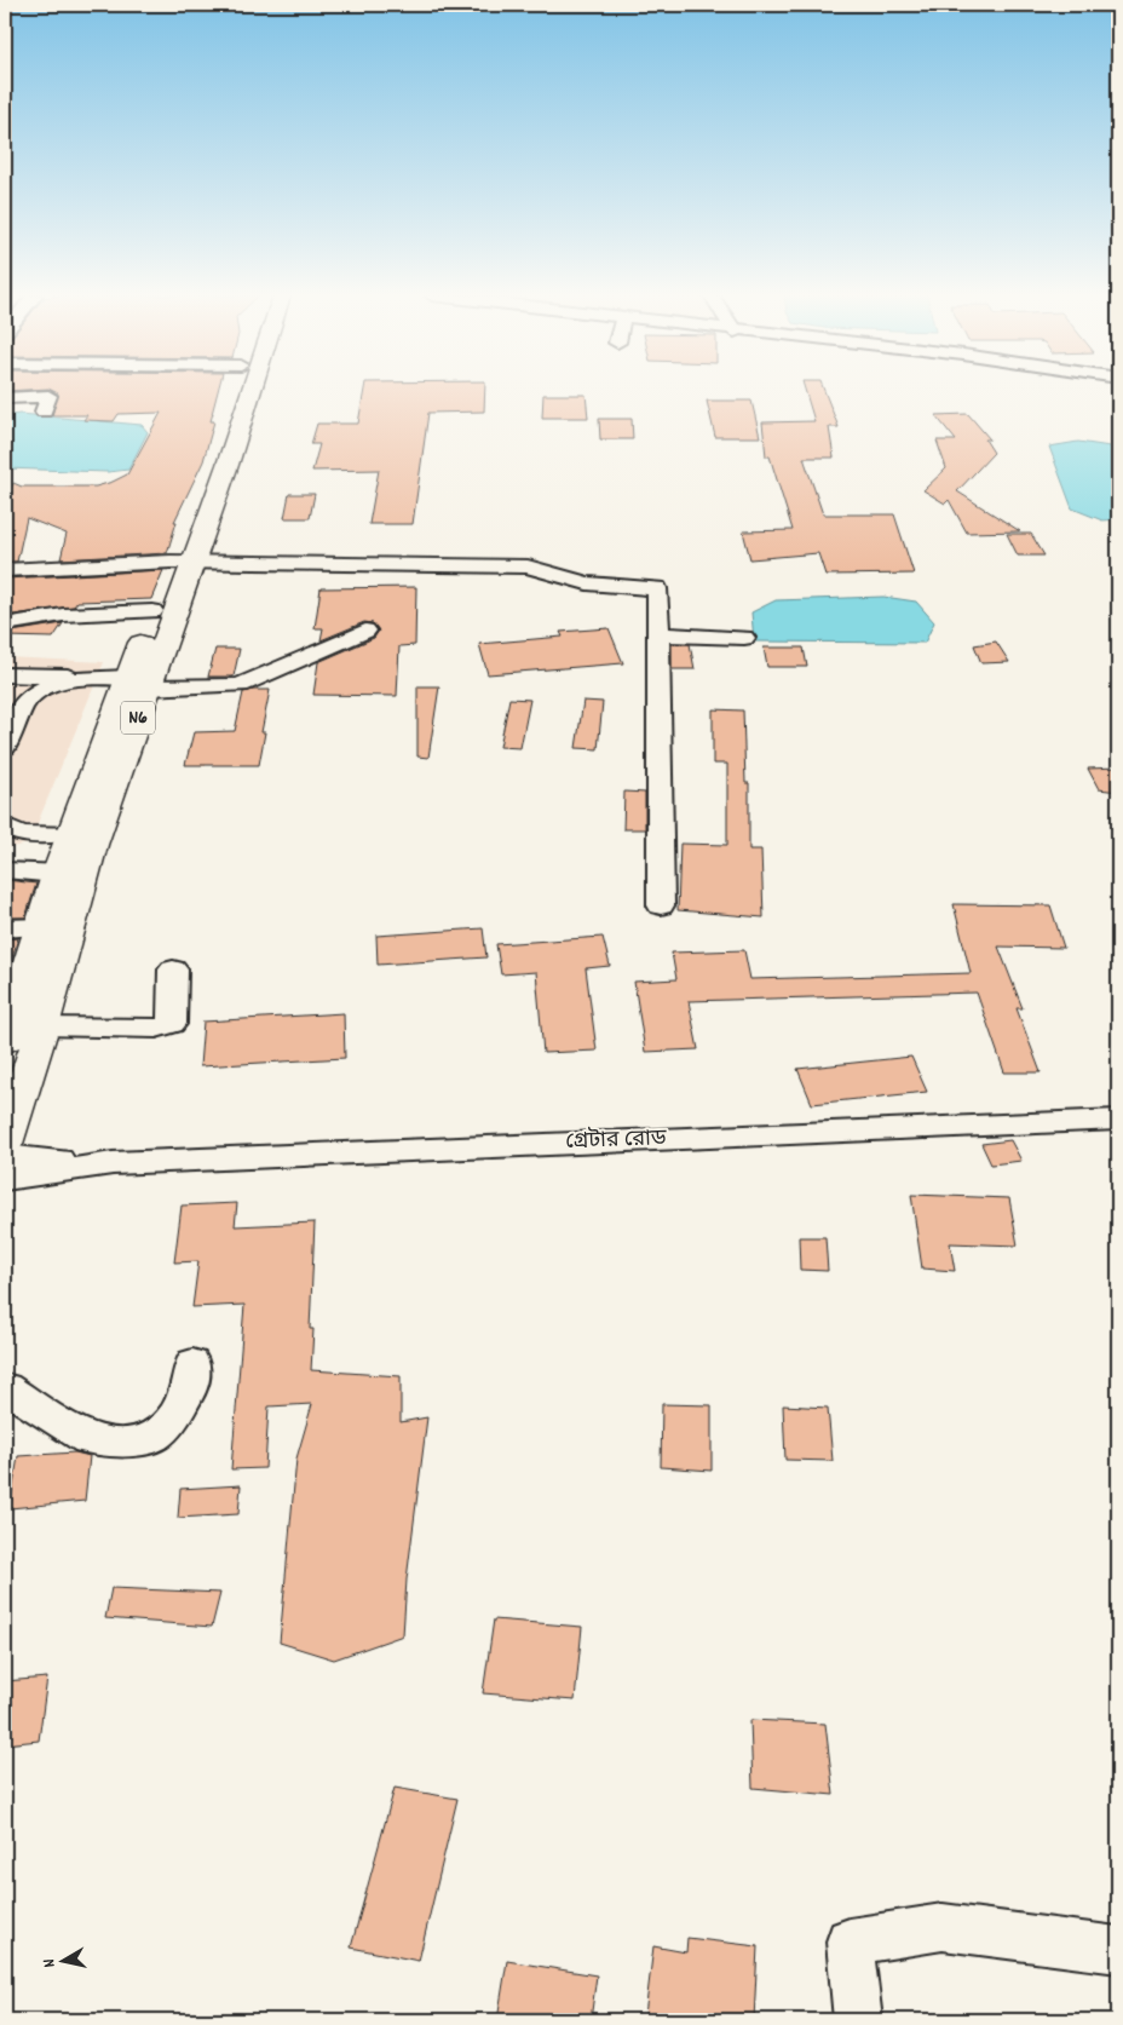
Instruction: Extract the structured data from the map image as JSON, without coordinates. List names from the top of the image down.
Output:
{
  "streets": {
    "highway": ["N6"],
    "street": ["গ্রেটার রোড"]
  },
  "north": "left"
}
